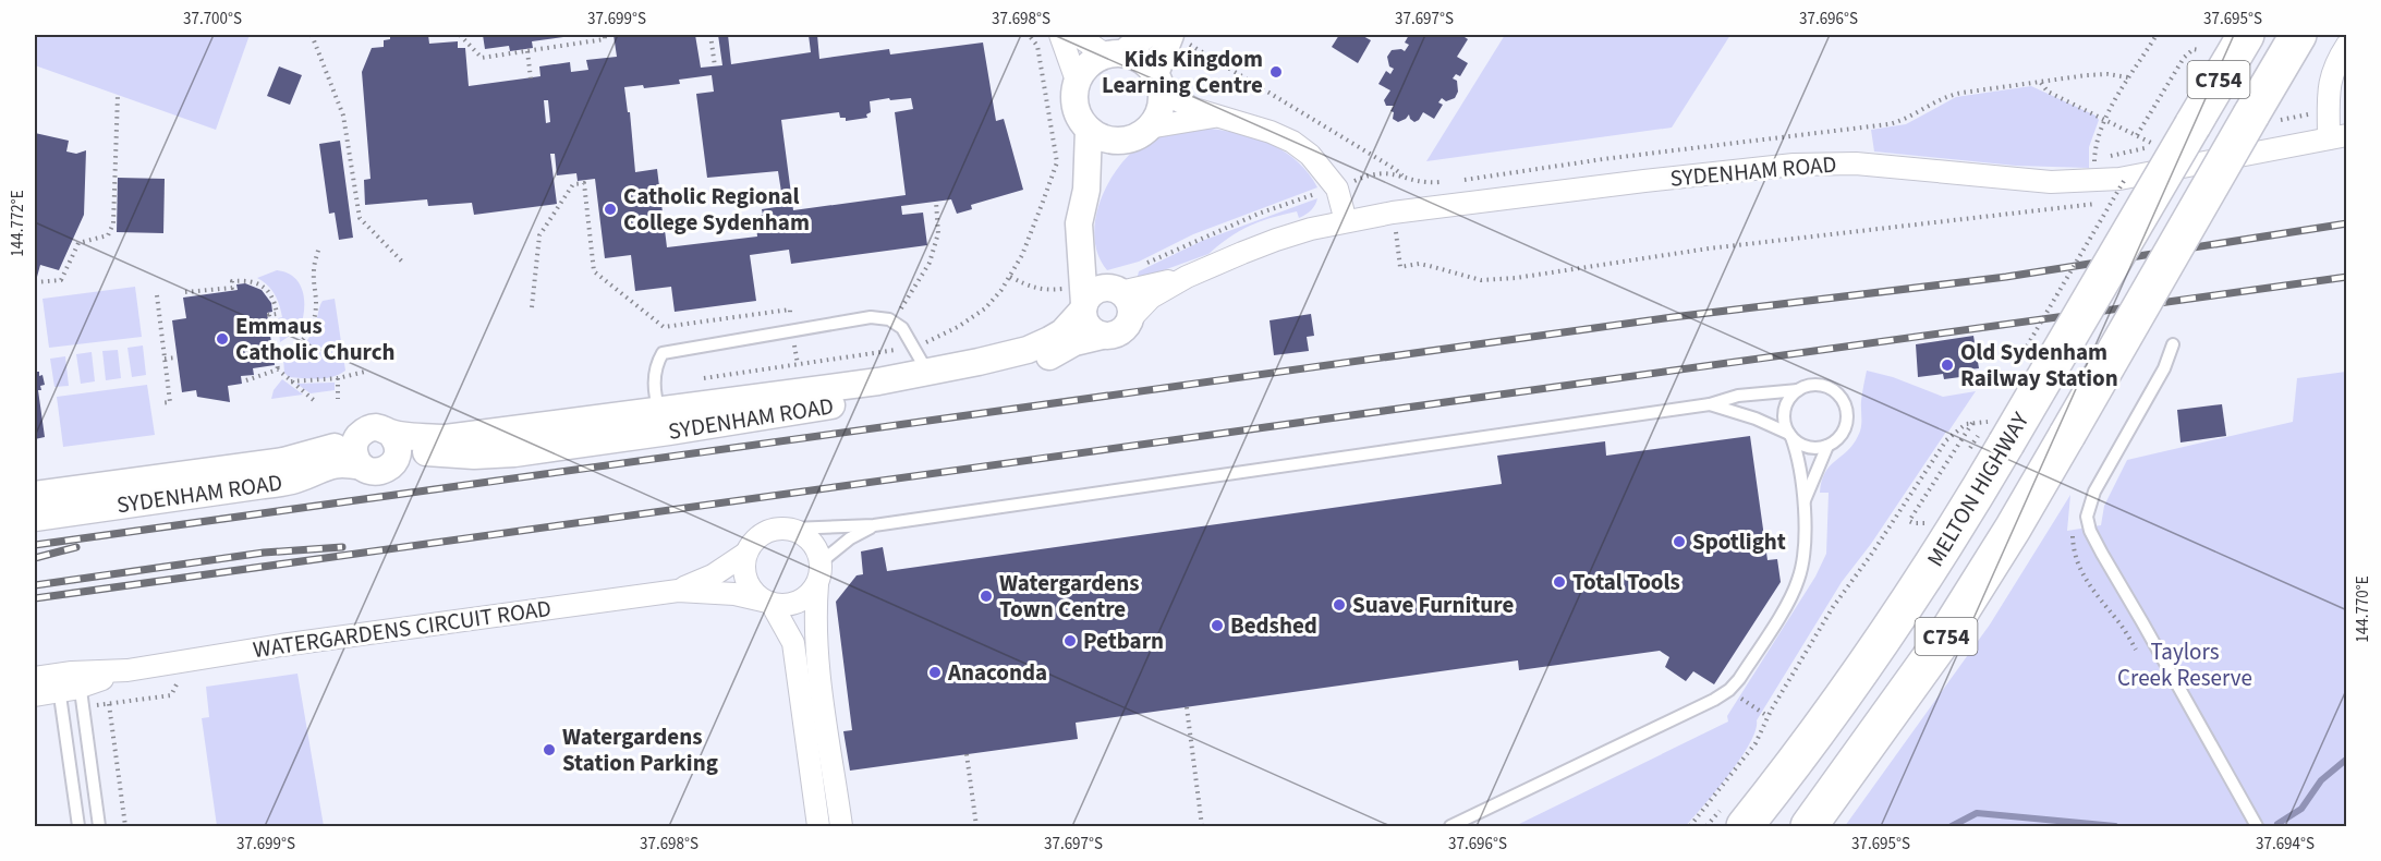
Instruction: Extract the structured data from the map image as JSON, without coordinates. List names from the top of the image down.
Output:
{
  "streets": {
    "highway": ["C754", "MELTON HIGHWAY"],
    "street": ["SYDENHAM ROAD", "WATERGARDENS CIRCUIT ROAD"]
  },
  "parks": ["Taylors Creek Reserve"],
  "places": [
    "Kids Kingdom Learning Centre",
    "Catholic Regional College Sydenham",
    "Emmaus Catholic Church",
    "Old Sydenham Railway Station",
    "Spotlight",
    "Total Tools",
    "Watergardens Town Centre",
    "Suave Furniture",
    "Bedshed",
    "Petbarn",
    "Anaconda",
    "Watergardens Station Parking"
  ],
  "coordinates": [
    "37.700°S",
    "37.699°S",
    "37.698°S",
    "37.697°S",
    "37.696°S",
    "37.695°S",
    "144.772°E",
    "144.770°E",
    "37.694°S"
  ]
}
